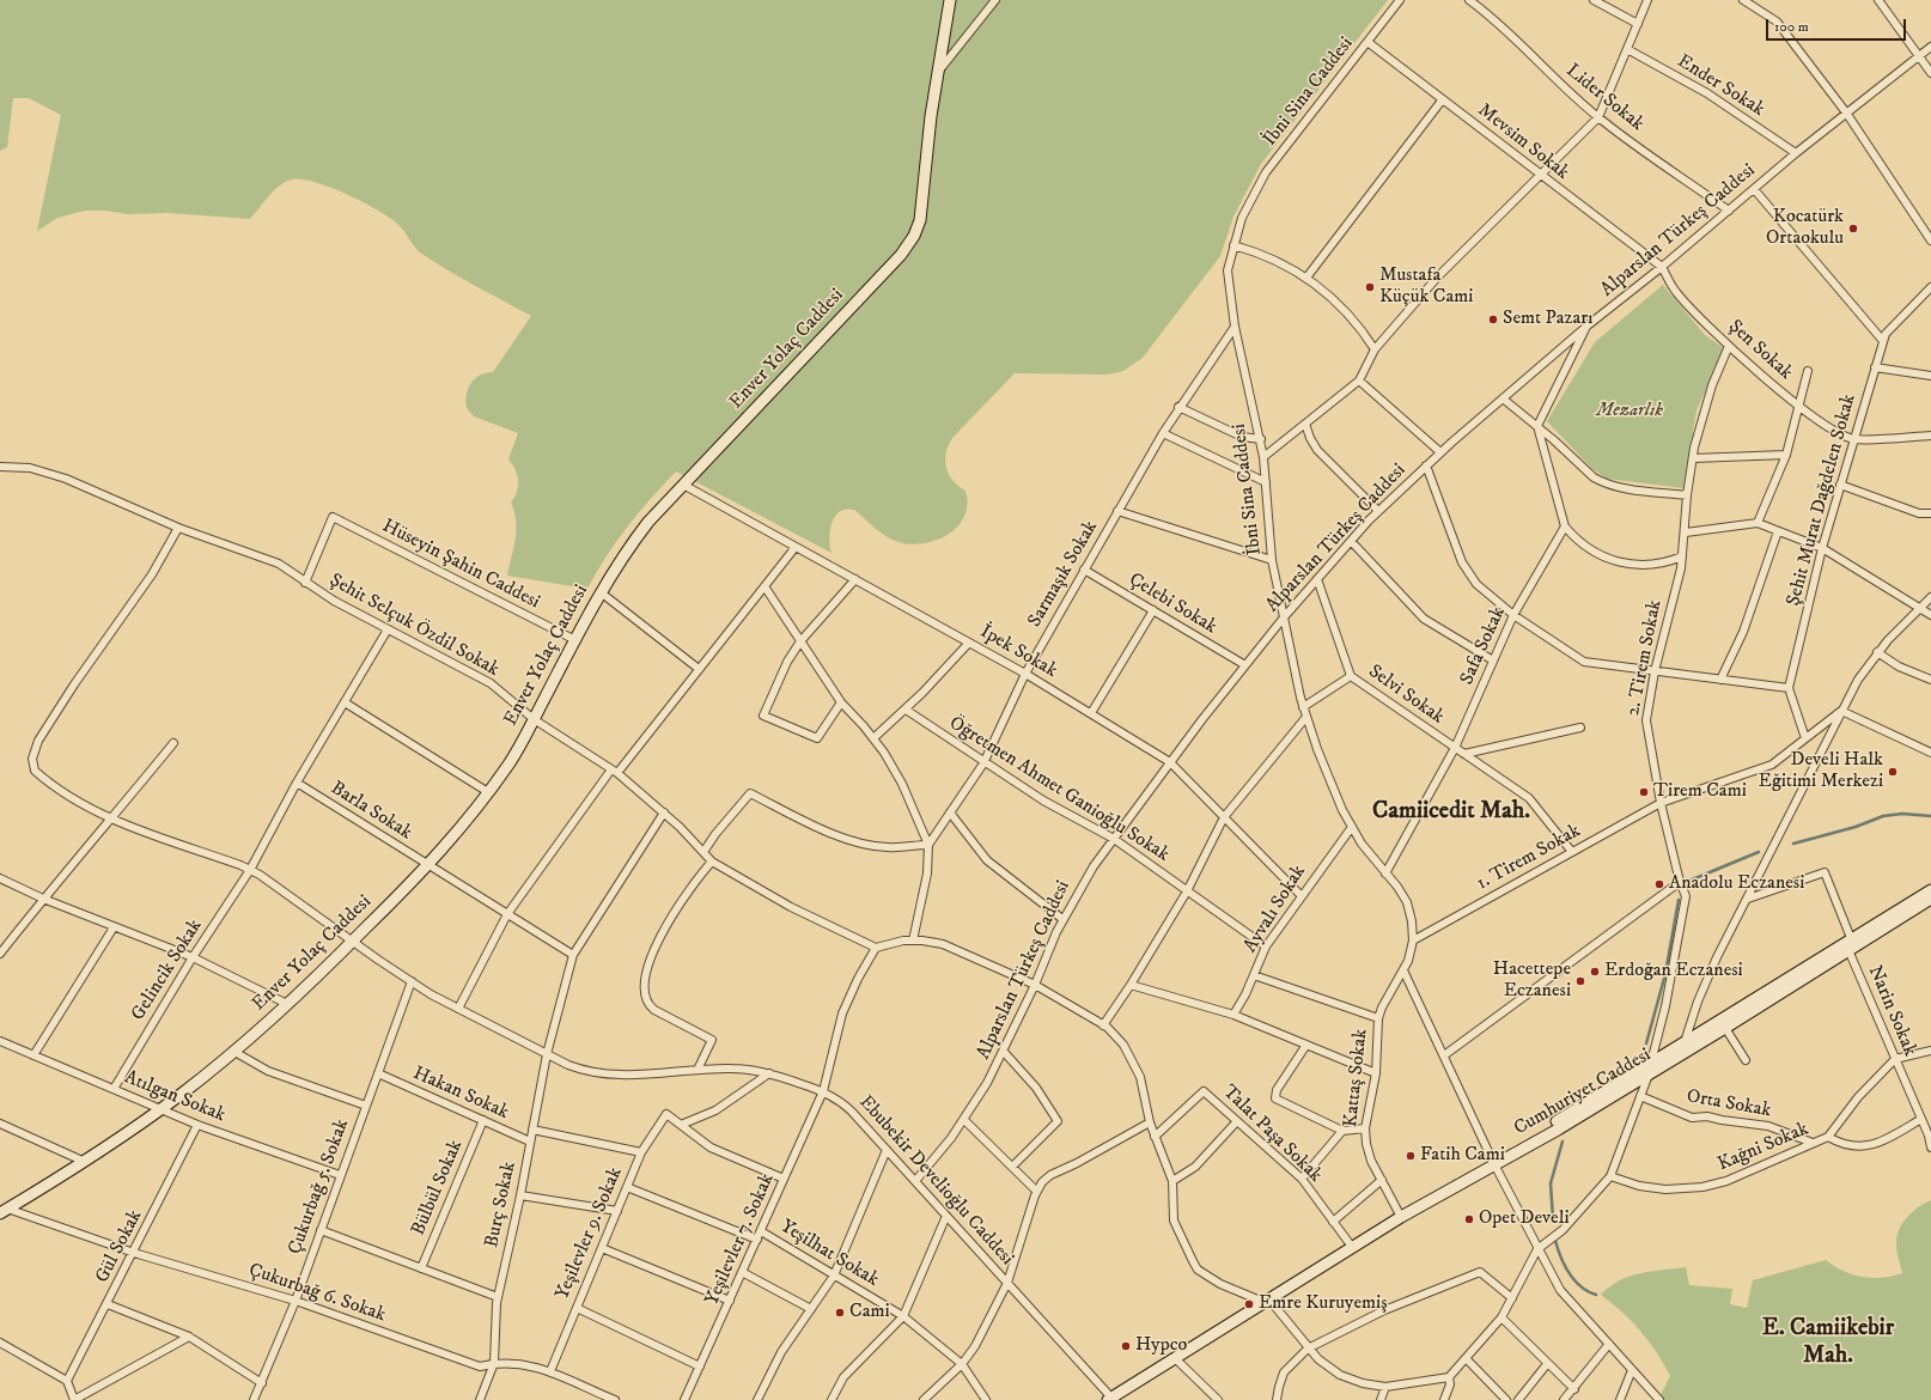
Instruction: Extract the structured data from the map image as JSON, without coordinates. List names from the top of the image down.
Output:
{
  "streets": {
    "street": [
      "Ender Sokak",
      "İbni Sina Caddesi",
      "Lider Sokak",
      "Mevsim Sokak",
      "Alparslan Türkeş Caddesi",
      "Enver Yolaç Caddesi",
      "Şen Sokak",
      "Şehit Murat Dağdelen Sokak",
      "Hüseyin Şahin Caddesi",
      "Sarmaşık Sokak",
      "Çelebi Sokak",
      "Şehit Selçuk Özdil Sokak",
      "Safa Sokak",
      "İpek Sokak",
      "2. Tirem Sokak",
      "Selvi Sokak",
      "Öğretmen Ahmet Ganioğlu Sokak",
      "Barla Sokak",
      "1. Tirem Sokak",
      "Ayvalı Sokak",
      "Gelincik Sokak",
      "Narin Sokak",
      "Kattaş Sokak",
      "Cumhuriyet Caddesi",
      "Hakan Sokak",
      "Atılgan Sokak",
      "Orta Sokak",
      "Talat Paşa Sokak",
      "Kağni Sokak",
      "Ebubekir Develioğlu Caddesi",
      "Çukurbağ 5. Sokak",
      "Bülbül Sokak",
      "Burç Sokak",
      "Yeşilevler 9. Sokak",
      "Yeşilevler 7. Sokak",
      "Gül Sokak",
      "Yeşilhat Sokak",
      "Çukurbağ 6. Sokak"
    ]
  },
  "crossings": [
    ["Ender Sokak", "Alparslan Türkeş Caddesi"],
    ["İbni Sina Caddesi", "Mevsim Sokak"],
    ["İbni Sina Caddesi", "Alparslan Türkeş Caddesi"],
    ["İbni Sina Caddesi", "Sarmaşık Sokak"],
    ["İbni Sina Caddesi", "Safa Sokak"],
    ["İbni Sina Caddesi", "1. Tirem Sokak"],
    ["İbni Sina Caddesi", "Ayvalı Sokak"],
    ["İbni Sina Caddesi", "Kattaş Sokak"],
    ["Lider Sokak", "Alparslan Türkeş Caddesi"],
    ["Mevsim Sokak", "Alparslan Türkeş Caddesi"],
    ["Mevsim Sokak", "Şen Sokak"],
    ["Alparslan Türkeş Caddesi", "Şen Sokak"],
    ["Alparslan Türkeş Caddesi", "Çelebi Sokak"],
    ["Alparslan Türkeş Caddesi", "İpek Sokak"],
    ["Alparslan Türkeş Caddesi", "Selvi Sokak"],
    ["Alparslan Türkeş Caddesi", "Öğretmen Ahmet Ganioğlu Sokak"],
    ["Alparslan Türkeş Caddesi", "Ebubekir Develioğlu Caddesi"],
    ["Enver Yolaç Caddesi", "Hüseyin Şahin Caddesi"],
    ["Enver Yolaç Caddesi", "Şehit Selçuk Özdil Sokak"],
    ["Enver Yolaç Caddesi", "İpek Sokak"],
    ["Enver Yolaç Caddesi", "Barla Sokak"],
    ["Enver Yolaç Caddesi", "Atılgan Sokak"],
    ["Enver Yolaç Caddesi", "Ebubekir Develioğlu Caddesi"],
    ["Enver Yolaç Caddesi", "Çukurbağ 6. Sokak"],
    ["Şen Sokak", "Şehit Murat Dağdelen Sokak"],
    ["Şen Sokak", "2. Tirem Sokak"],
    ["Hüseyin Şahin Caddesi", "Şehit Selçuk Özdil Sokak"],
    ["Sarmaşık Sokak", "Çelebi Sokak"],
    ["Sarmaşık Sokak", "İpek Sokak"],
    ["Sarmaşık Sokak", "Öğretmen Ahmet Ganioğlu Sokak"],
    ["Şehit Selçuk Özdil Sokak", "Gelincik Sokak"],
    ["Şehit Selçuk Özdil Sokak", "Ebubekir Develioğlu Caddesi"],
    ["Şehit Selçuk Özdil Sokak", "Burç Sokak"],
    ["Şehit Selçuk Özdil Sokak", "Yeşilevler 7. Sokak"],
    ["Safa Sokak", "Selvi Sokak"],
    ["İpek Sokak", "Ayvalı Sokak"],
    ["2. Tirem Sokak", "1. Tirem Sokak"],
    ["2. Tirem Sokak", "Cumhuriyet Caddesi"],
    ["Selvi Sokak", "1. Tirem Sokak"],
    ["Öğretmen Ahmet Ganioğlu Sokak", "Ayvalı Sokak"],
    ["Barla Sokak", "Gelincik Sokak"],
    ["Barla Sokak", "Burç Sokak"],
    ["Gelincik Sokak", "Atılgan Sokak"],
    ["Gelincik Sokak", "Ebubekir Develioğlu Caddesi"],
    ["Narin Sokak", "Cumhuriyet Caddesi"],
    ["Narin Sokak", "Kağni Sokak"],
    ["Hakan Sokak", "Çukurbağ 5. Sokak"],
    ["Hakan Sokak", "Bülbül Sokak"],
    ["Hakan Sokak", "Burç Sokak"],
    ["Atılgan Sokak", "Çukurbağ 5. Sokak"],
    ["Atılgan Sokak", "Gül Sokak"],
    ["Orta Sokak", "Kağni Sokak"],
    ["Ebubekir Develioğlu Caddesi", "Çukurbağ 5. Sokak"],
    ["Ebubekir Develioğlu Caddesi", "Burç Sokak"],
    ["Ebubekir Develioğlu Caddesi", "Yeşilevler 7. Sokak"],
    ["Çukurbağ 5. Sokak", "Çukurbağ 6. Sokak"],
    ["Burç Sokak", "Çukurbağ 6. Sokak"],
    ["Yeşilevler 9. Sokak", "Çukurbağ 6. Sokak"],
    ["Yeşilevler 7. Sokak", "Yeşilhat Sokak"],
    ["Gül Sokak", "Çukurbağ 6. Sokak"]
  ],
  "districts": ["Camiicedit Mah.", "E. Camiikebir Mah."],
  "parks": ["Mezarlık"],
  "places": [
    "Kocatürk Ortaokulu",
    "Mustafa Küçük Cami",
    "Semt Pazarı",
    "Develi Halk Eğitimi Merkezi",
    "Tirem Cami",
    "Anadolu Eczanesi",
    "Erdoğan Eczanesi",
    "Hacettepe Eczanesi",
    "Fatih Cami",
    "Opet Develi",
    "Emre Kuruyemiş",
    "Cami",
    "Hypco"
  ],
  "scale_bar": "100 m"
}
